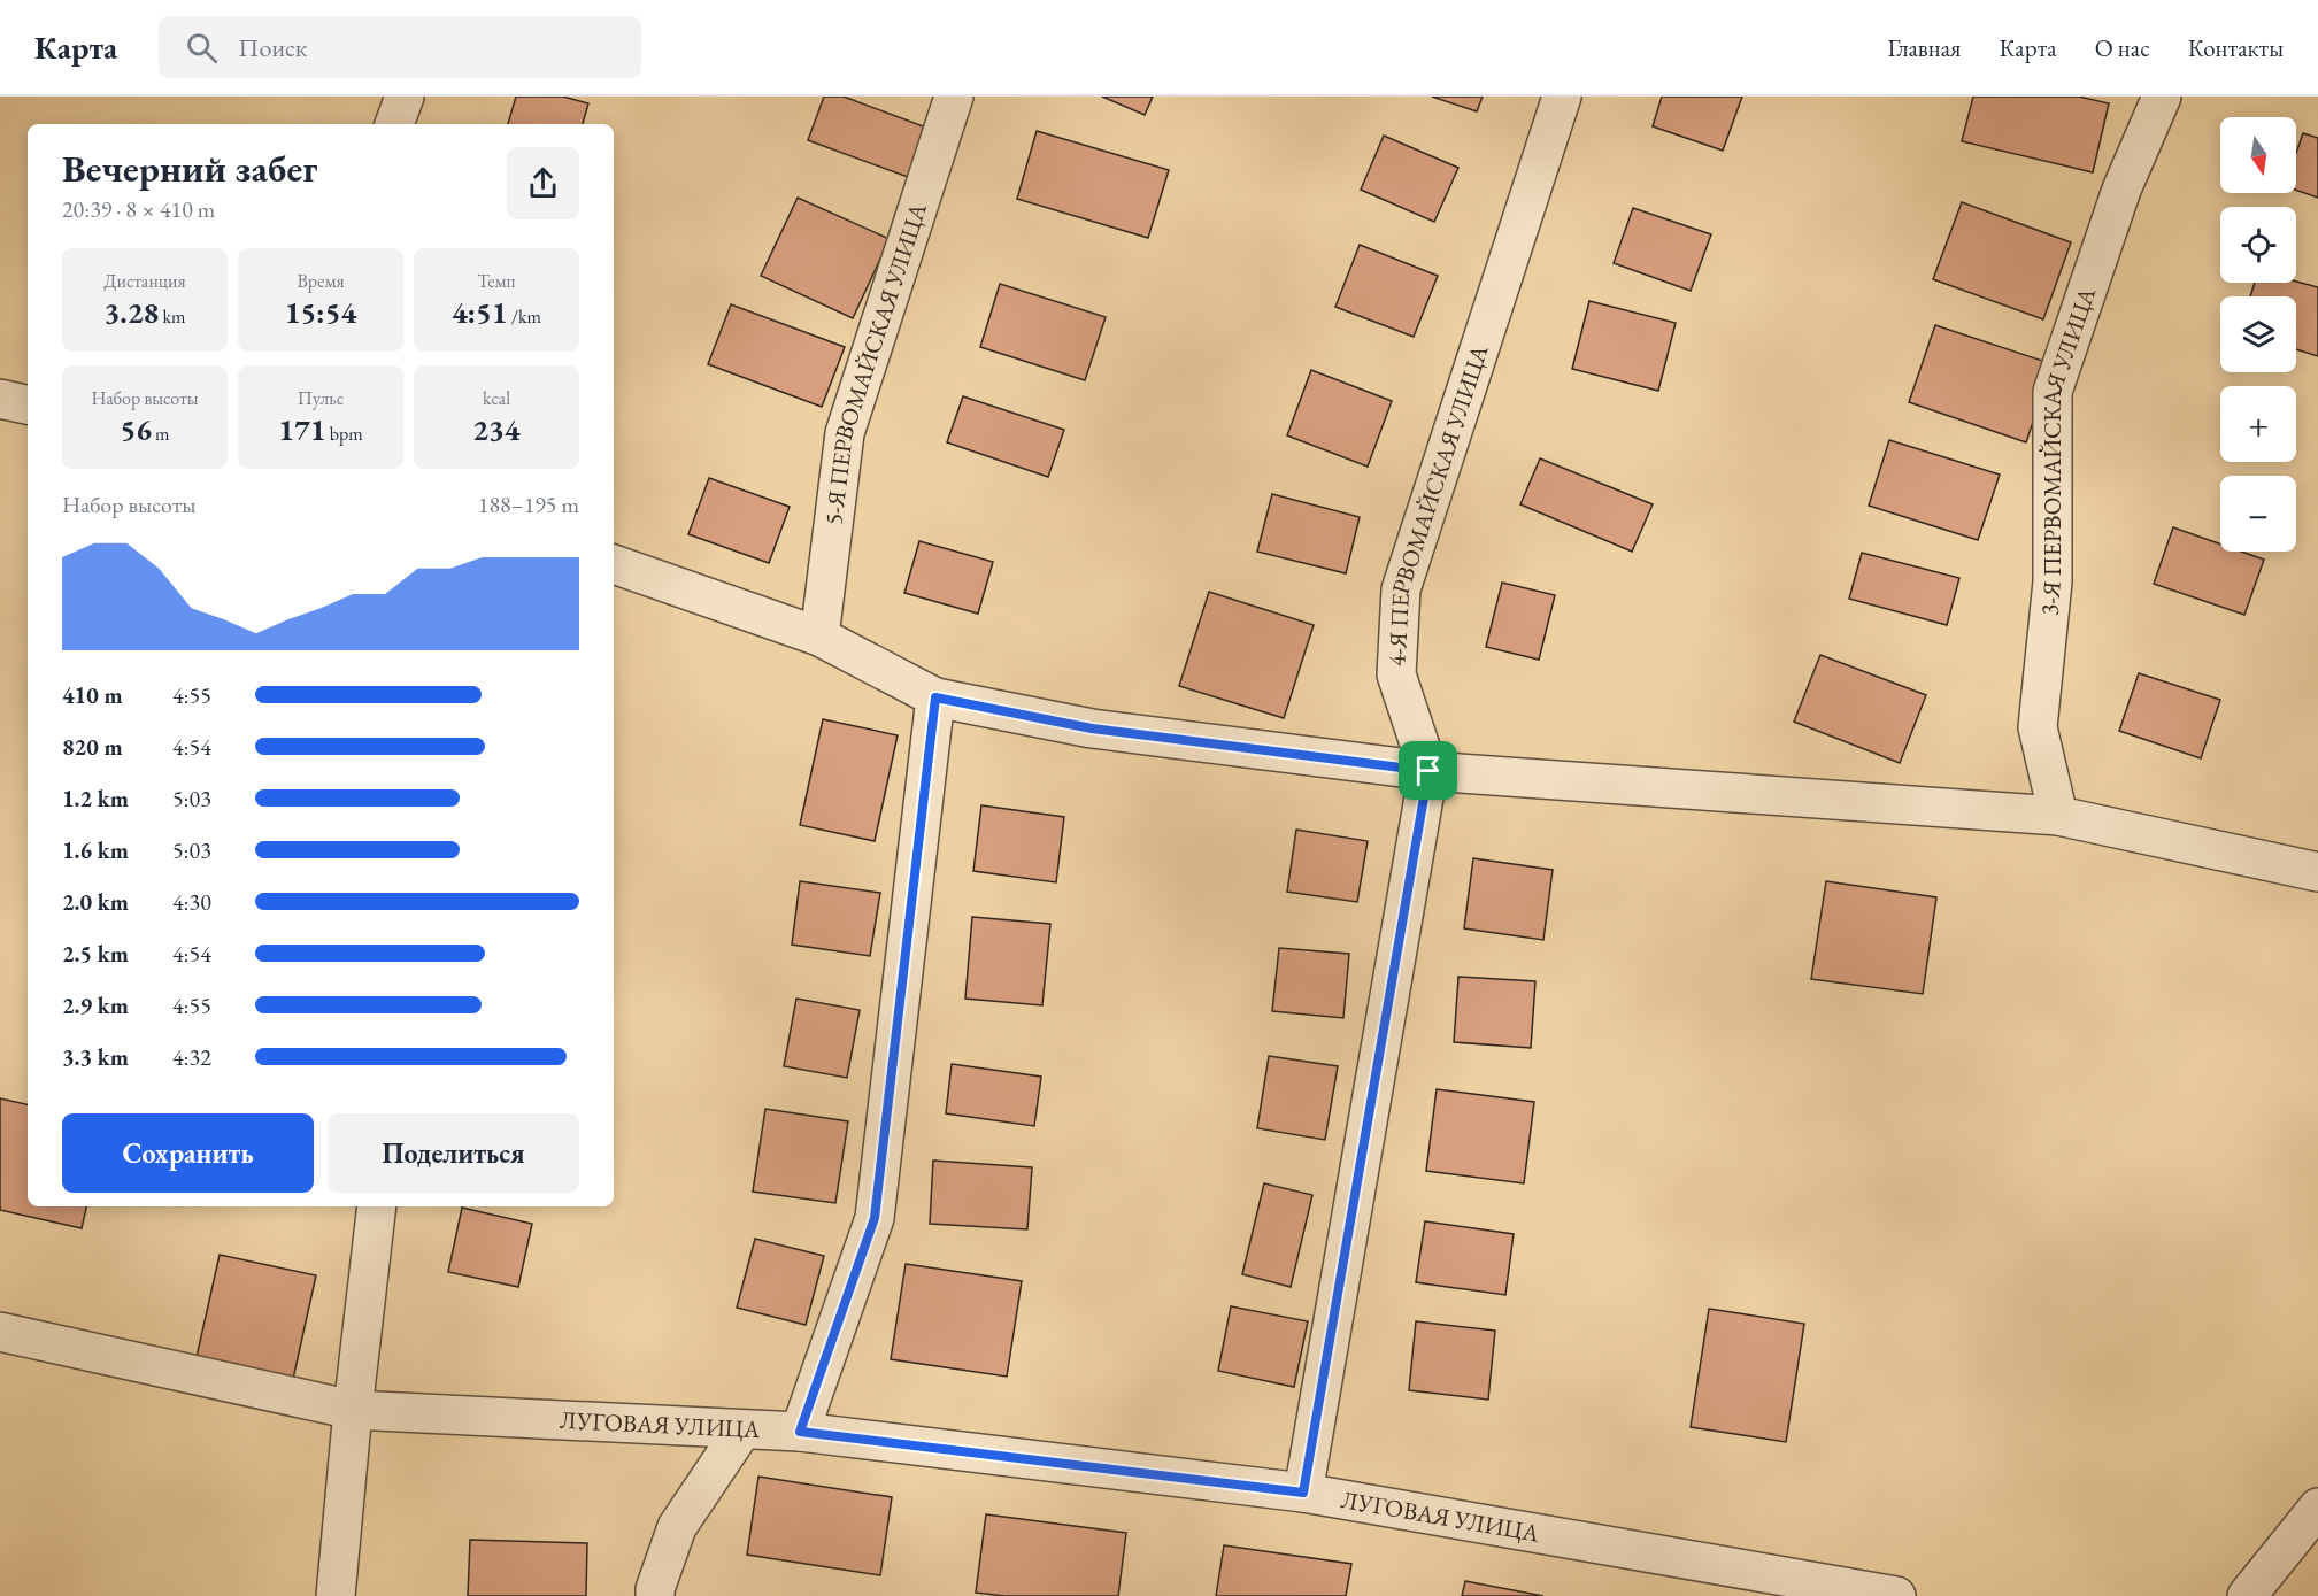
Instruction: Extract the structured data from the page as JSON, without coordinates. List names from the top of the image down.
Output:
{
  "streets": {
    "street": [
      "5-Я ПЕРВОМАЙСКАЯ УЛИЦА",
      "3-Я ПЕРВОМАЙСКАЯ УЛИЦА",
      "4-Я ПЕРВОМАЙСКАЯ УЛИЦА",
      "ЛУГОВАЯ УЛИЦА"
    ]
  },
  "crossings": [
    ["4-Я ПЕРВОМАЙСКАЯ УЛИЦА", "ЛУГОВАЯ УЛИЦА"]
  ],
  "north": "bottom",
  "page": {
    "header": "Карта",
    "search": "Поиск",
    "nav": [
      "Главная",
      "Карта",
      "О нас",
      "Контакты"
    ],
    "map_buttons": ["+", "−"],
    "heading": ["Вечерний забег", "20:39 · 8 × 410 m"],
    "stats": [
      ["Дистанция", "3.28 km"],
      ["Время", "15:54"],
      ["Темп", "4:51 /km"],
      ["Набор высоты", "56 m"],
      ["Пульс", "171 bpm"],
      ["kcal", "234"]
    ],
    "chart": ["Набор высоты", "188–195 m"],
    "list": [
      {
        "name": "410 m",
        "note": "4:55"
      },
      {
        "name": "820 m",
        "note": "4:54"
      },
      {
        "name": "1.2 km",
        "note": "5:03"
      },
      {
        "name": "1.6 km",
        "note": "5:03"
      },
      {
        "name": "2.0 km",
        "note": "4:30"
      },
      {
        "name": "2.5 km",
        "note": "4:54"
      },
      {
        "name": "2.9 km",
        "note": "4:55"
      },
      {
        "name": "3.3 km",
        "note": "4:32"
      }
    ],
    "buttons": ["Сохранить", "Поделиться"]
  }
}
